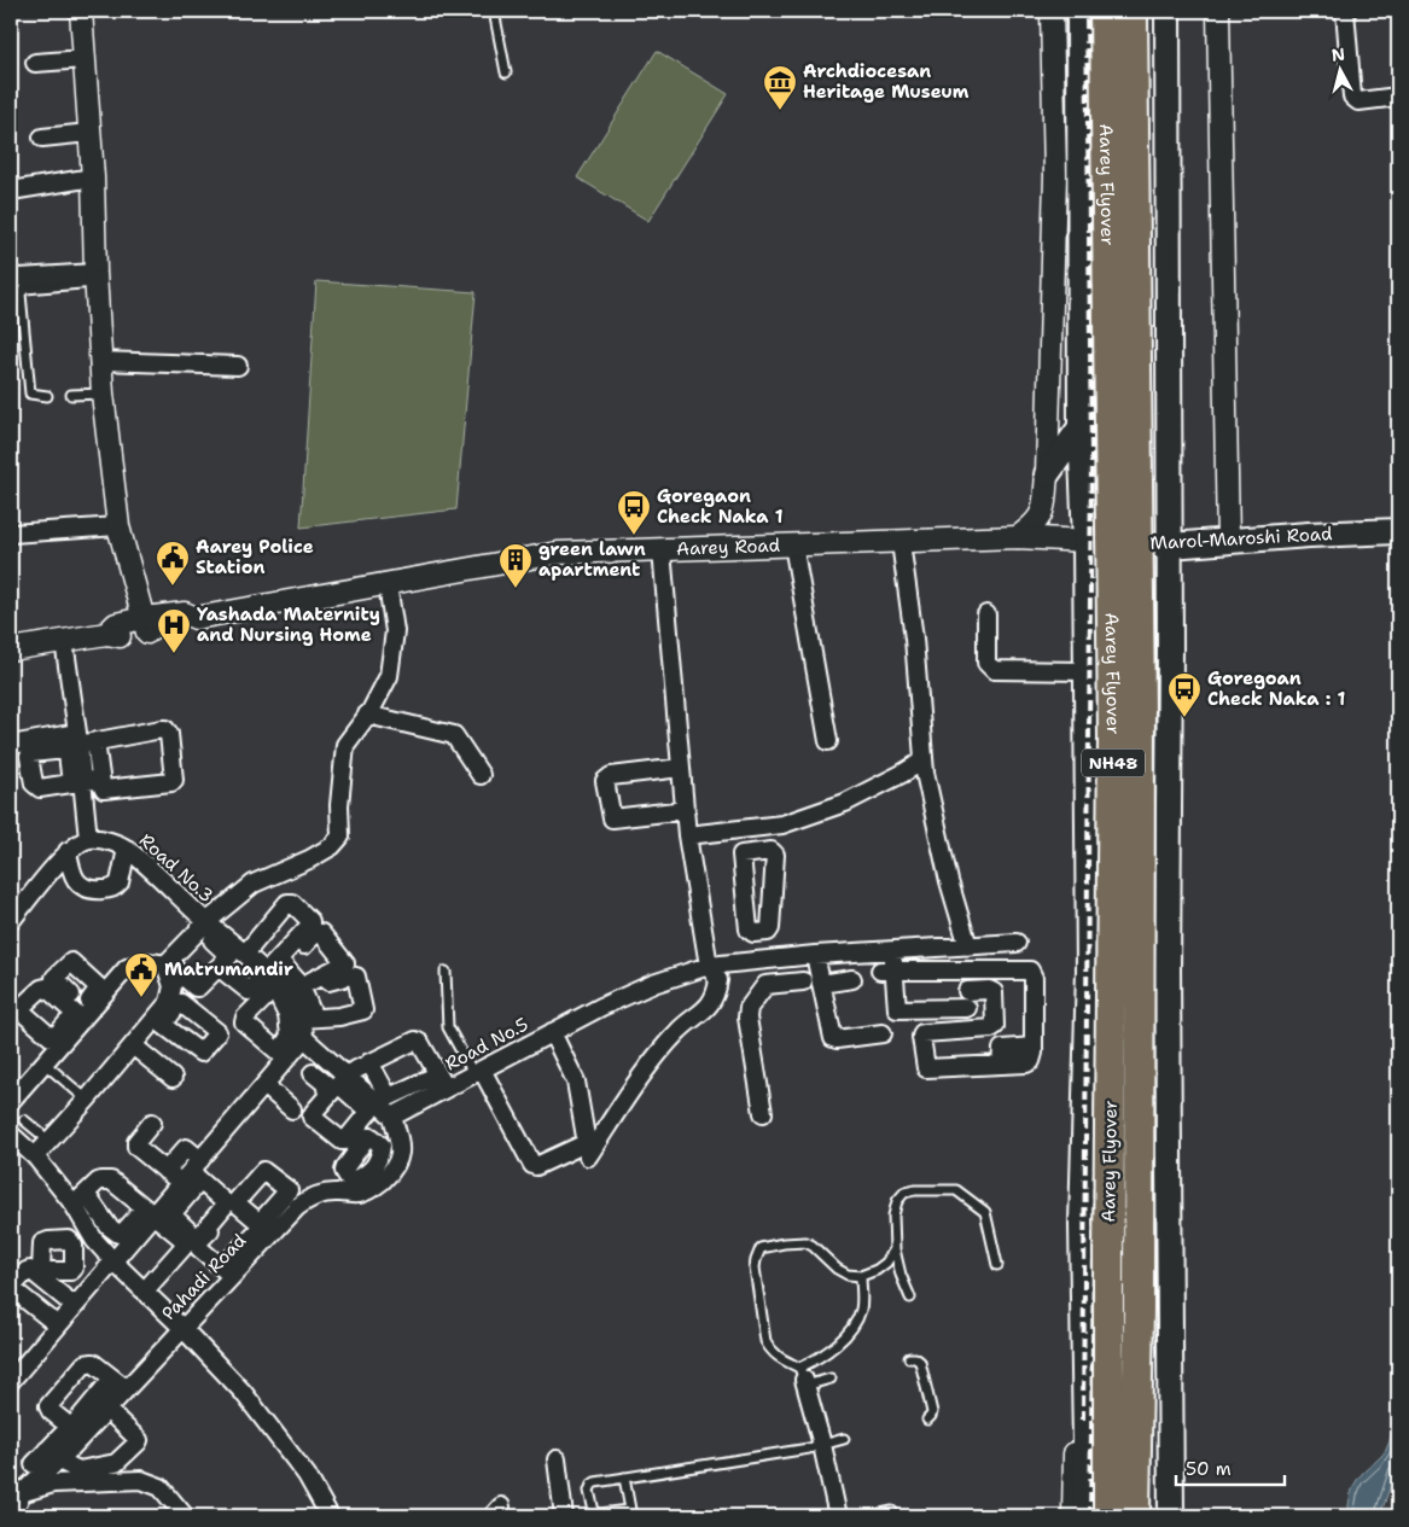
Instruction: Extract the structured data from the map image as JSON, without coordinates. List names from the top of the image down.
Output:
{
  "streets": {
    "highway": ["Aarey Flyover", "NH48"],
    "main road": ["Marol-Maroshi Road"],
    "street": [
      "Aarey Road",
      "Road No.3",
      "Road No.5",
      "Pahadi Road"
    ]
  },
  "crossings": [
    ["Marol-Maroshi Road", "Aarey Road"],
    ["Road No.5", "Pahadi Road"]
  ],
  "places": {
    "museum": ["Archdiocesan Heritage Museum"],
    "bus stop": ["Goregaon Check Naka 1", "Goregoan Check Naka : 1"],
    "public building": ["Aarey Police Station", "Matrumandir"],
    "building": ["green lawn apartment"],
    "hospital": ["Yashada Maternity and Nursing Home"]
  },
  "scale_bar": "50 m",
  "north": "top"
}
